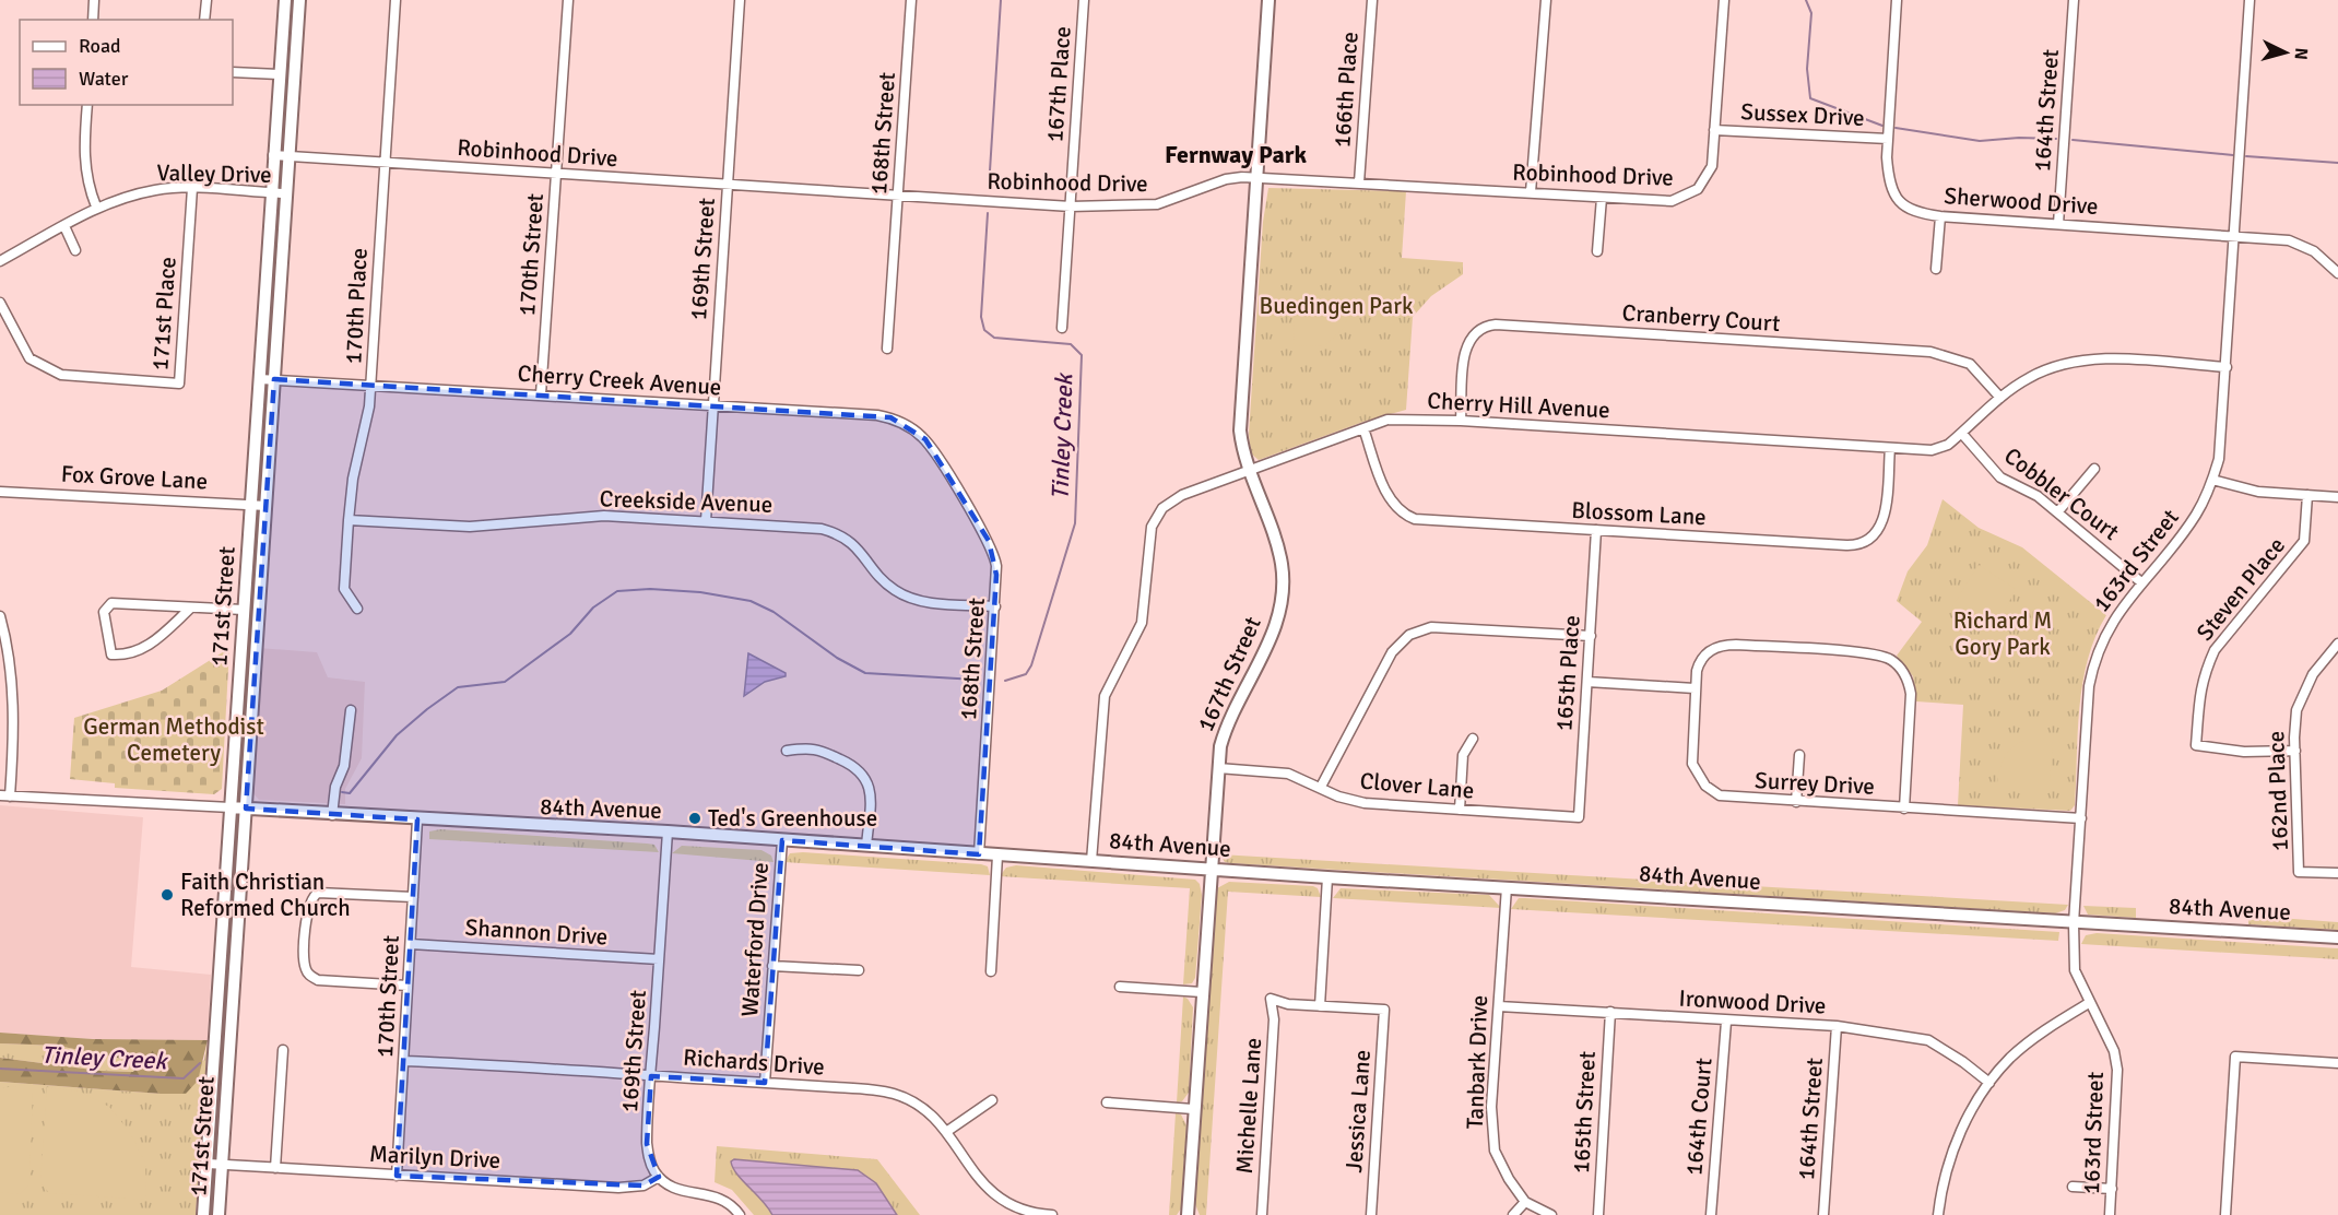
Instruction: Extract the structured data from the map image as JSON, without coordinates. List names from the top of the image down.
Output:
{
  "streets": {
    "street": [
      "167th Place",
      "166th Place",
      "164th Street",
      "Sussex Drive",
      "168th Street",
      "Robinhood Drive",
      "Valley Drive",
      "Sherwood Drive",
      "170th Street",
      "169th Street",
      "170th Place",
      "171st Place",
      "Cranberry Court",
      "Cherry Creek Avenue",
      "Cherry Hill Avenue",
      "Fox Grove Lane",
      "Cobbler Court",
      "Creekside Avenue",
      "Blossom Lane",
      "163rd Street",
      "Steven Place",
      "171st Street",
      "165th Place",
      "167th Street",
      "Surrey Drive",
      "Clover Lane",
      "162nd Place",
      "84th Avenue",
      "Shannon Drive",
      "Waterford Drive",
      "Ironwood Drive",
      "Richards Drive",
      "Tanbark Drive",
      "Michelle Lane",
      "Jessica Lane",
      "165th Street",
      "164th Court",
      "Marilyn Drive"
    ]
  },
  "crossings": [
    ["167th Place", "Robinhood Drive"],
    ["166th Place", "Robinhood Drive"],
    ["164th Street", "Sherwood Drive"],
    ["164th Street", "Ironwood Drive"],
    ["Sussex Drive", "Robinhood Drive"],
    ["Sussex Drive", "Sherwood Drive"],
    ["168th Street", "Robinhood Drive"],
    ["168th Street", "Cherry Creek Avenue"],
    ["168th Street", "Creekside Avenue"],
    ["168th Street", "84th Avenue"],
    ["Robinhood Drive", "170th Street"],
    ["Robinhood Drive", "169th Street"],
    ["Robinhood Drive", "170th Place"],
    ["Robinhood Drive", "171st Street"],
    ["Robinhood Drive", "167th Street"],
    ["Valley Drive", "171st Place"],
    ["Valley Drive", "171st Street"],
    ["Sherwood Drive", "163rd Street"],
    ["170th Street", "Cherry Creek Avenue"],
    ["170th Street", "84th Avenue"],
    ["170th Street", "Shannon Drive"],
    ["170th Street", "Richards Drive"],
    ["170th Street", "Marilyn Drive"],
    ["169th Street", "Cherry Creek Avenue"],
    ["169th Street", "Creekside Avenue"],
    ["169th Street", "84th Avenue"],
    ["169th Street", "Shannon Drive"],
    ["169th Street", "Richards Drive"],
    ["169th Street", "Marilyn Drive"],
    ["170th Place", "Cherry Creek Avenue"],
    ["170th Place", "Creekside Avenue"],
    ["Cranberry Court", "Cherry Hill Avenue"],
    ["Cherry Creek Avenue", "171st Street"],
    ["Cherry Hill Avenue", "Cobbler Court"],
    ["Cherry Hill Avenue", "Blossom Lane"],
    ["Cherry Hill Avenue", "163rd Street"],
    ["Cherry Hill Avenue", "167th Street"],
    ["Cherry Hill Avenue", "84th Avenue"],
    ["Fox Grove Lane", "171st Street"],
    ["Cobbler Court", "163rd Street"],
    ["Blossom Lane", "165th Place"],
    ["163rd Street", "Surrey Drive"],
    ["163rd Street", "84th Avenue"],
    ["Steven Place", "162nd Place"],
    ["171st Street", "84th Avenue"],
    ["171st Street", "Marilyn Drive"],
    ["165th Place", "Clover Lane"],
    ["167th Street", "Clover Lane"],
    ["167th Street", "84th Avenue"],
    ["84th Avenue", "Waterford Drive"],
    ["84th Avenue", "Tanbark Drive"],
    ["Waterford Drive", "Richards Drive"],
    ["Ironwood Drive", "Tanbark Drive"],
    ["Ironwood Drive", "165th Street"],
    ["Ironwood Drive", "164th Court"],
    ["Michelle Lane", "Jessica Lane"]
  ],
  "districts": ["Fernway Park"],
  "water": ["Tinley Creek"],
  "parks": ["Buedingen Park", "Richard M Gory Park", "German Methodist Cemetery"],
  "places": ["Ted's Greenhouse", "Faith Christian Reformed Church"],
  "legend": ["Road", "Water"],
  "north": "right"
}
